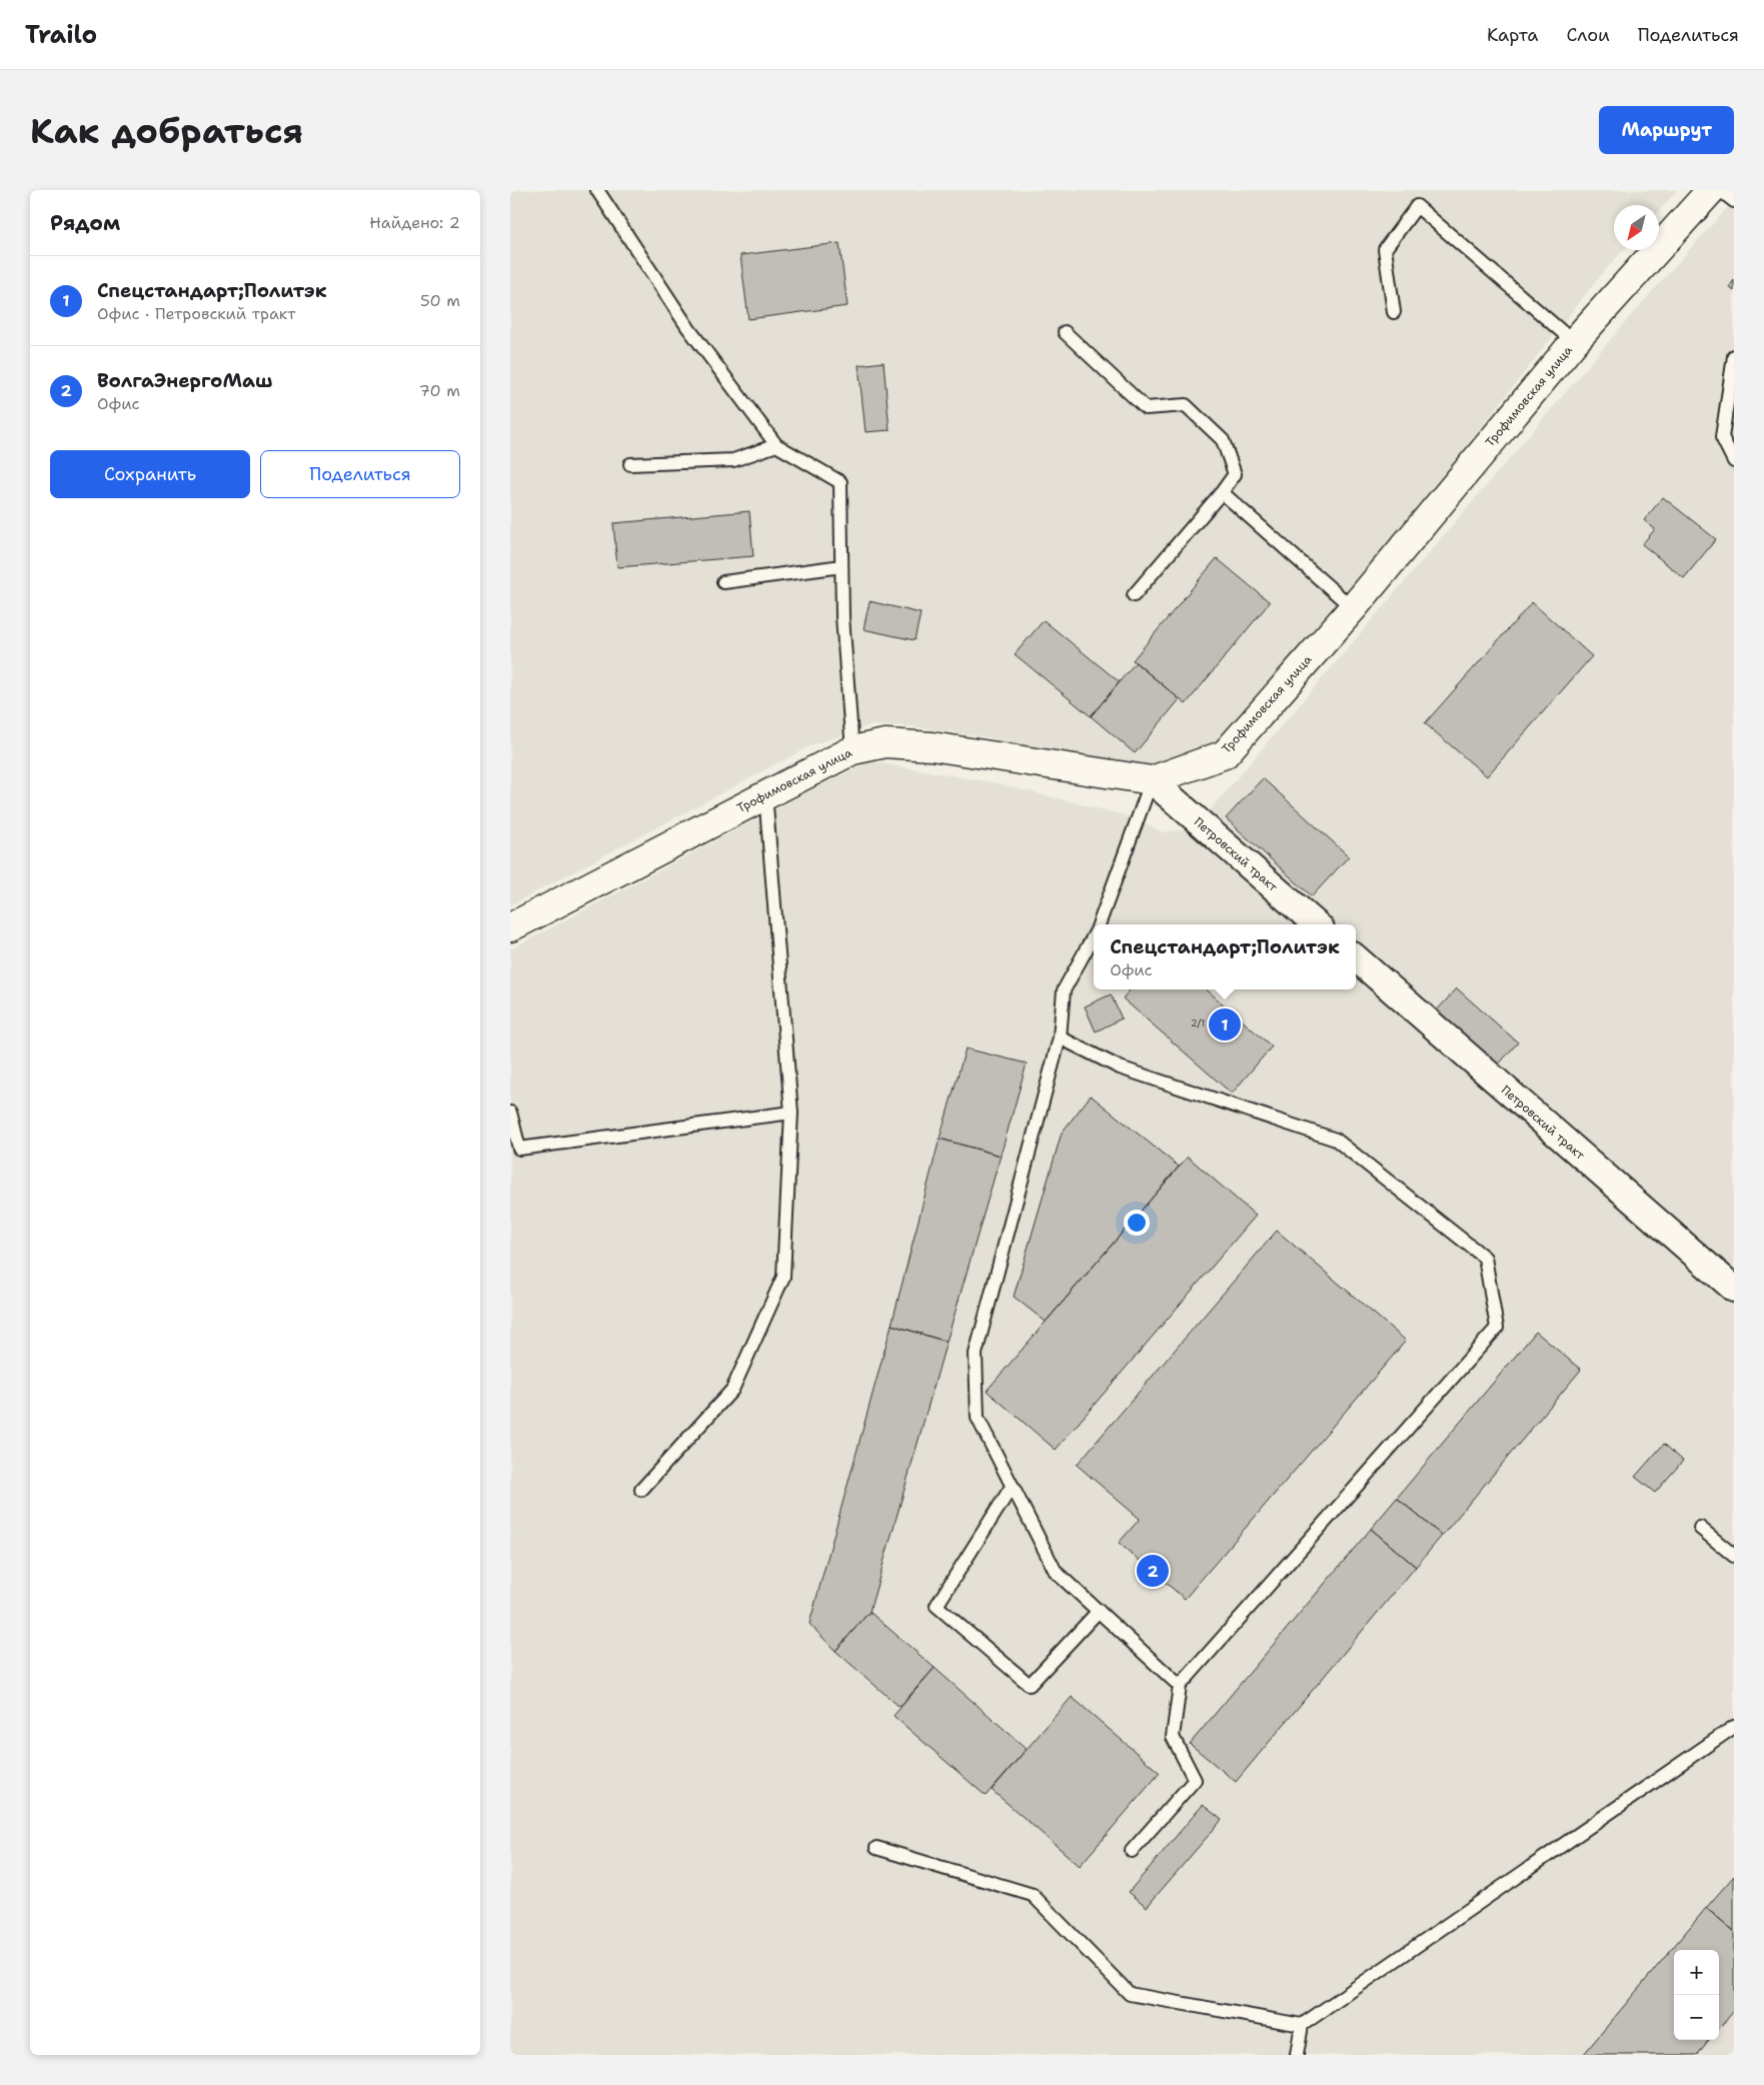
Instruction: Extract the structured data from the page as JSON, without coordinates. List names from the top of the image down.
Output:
{
  "streets": {
    "street": ["Трофимовская улица", "Петровский тракт"]
  },
  "crossings": [
    ["Трофимовская улица", "Петровский тракт"]
  ],
  "house_numbers": ["2/1"],
  "north": "bottom left",
  "page": {
    "header": "Trailo",
    "nav": ["Карта", "Слои", "Поделиться"],
    "buttons": [
      "Маршрут",
      ["Сохранить", "Поделиться"]
    ],
    "title": "Как добраться",
    "heading": ["Рядом", "Найдено: 2"],
    "list": [
      {
        "mark": "1",
        "name": "Спецстандарт;Политэк",
        "note": "Офис · Петровский тракт",
        "value": "50 m"
      },
      {
        "mark": "2",
        "name": "ВолгаЭнергоМаш",
        "note": "Офис",
        "value": "70 m"
      }
    ],
    "popup": ["Спецстандарт;Политэк", "Офис"],
    "pins": ["1", "2"],
    "map_buttons": ["+", "−"]
  }
}
